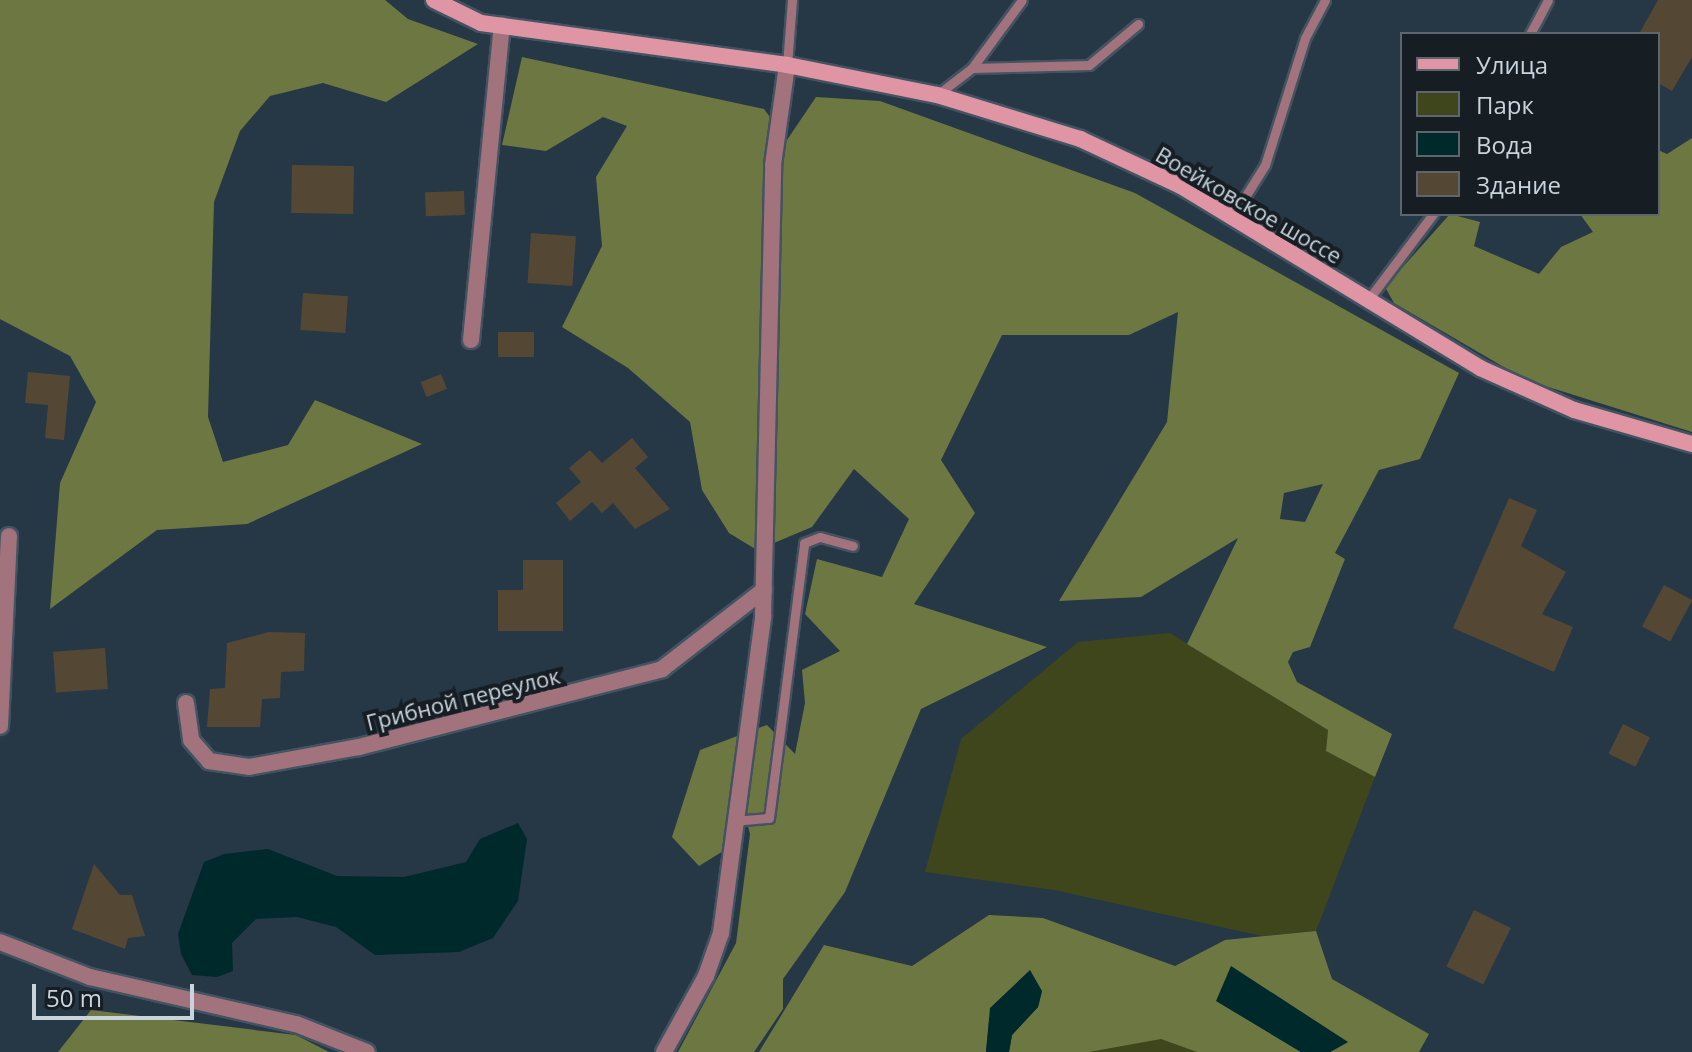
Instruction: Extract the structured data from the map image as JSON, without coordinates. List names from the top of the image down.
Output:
{
  "streets": {
    "street": ["Воейковское шоссе", "Грибной переулок"]
  },
  "legend": [
    "Улица",
    "Парк",
    "Вода",
    "Здание"
  ],
  "scale_bar": "50 m"
}
